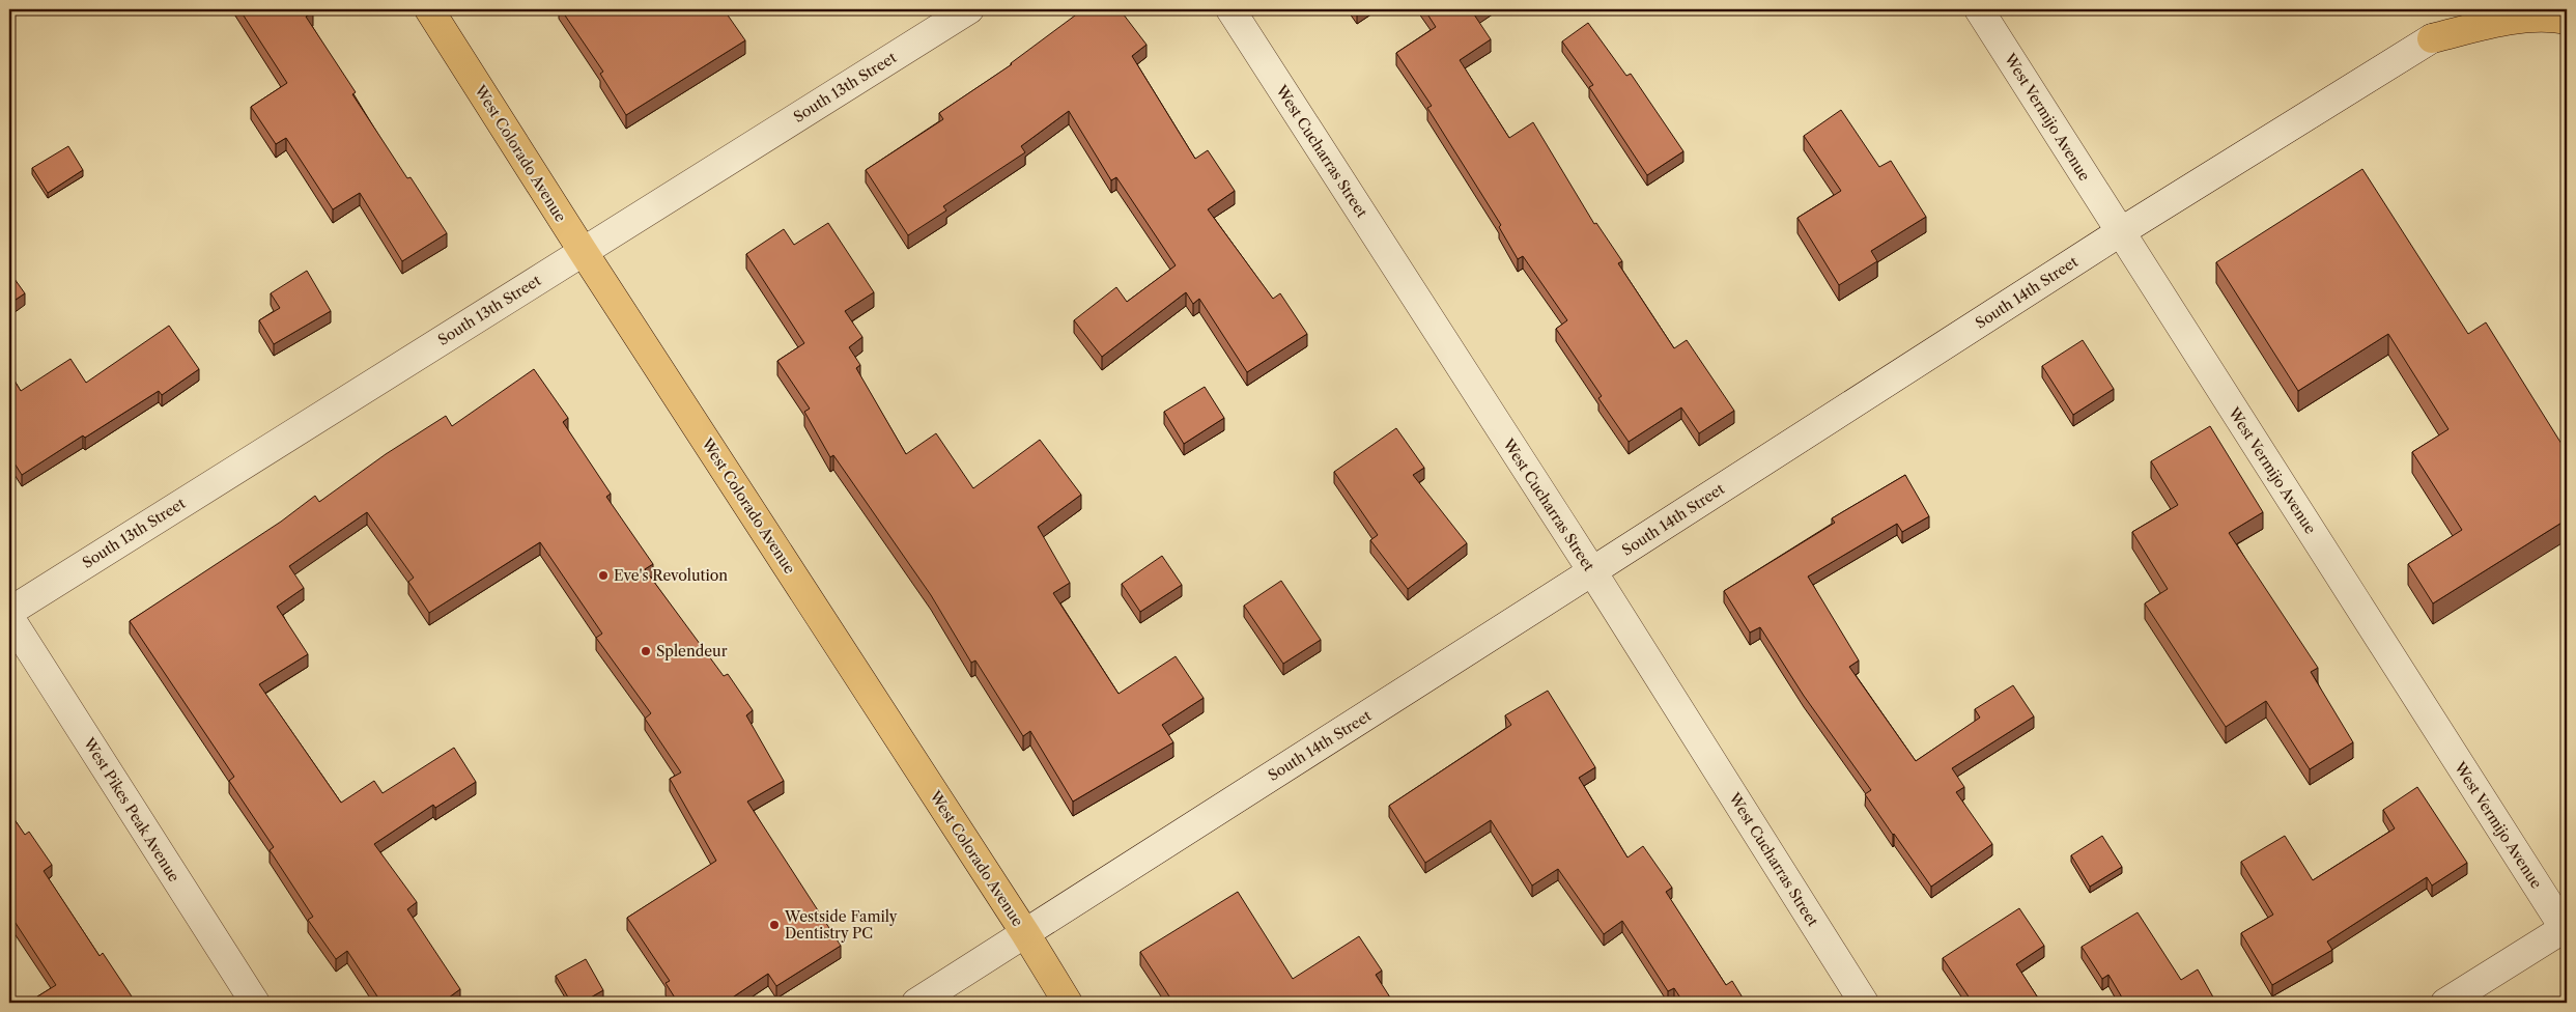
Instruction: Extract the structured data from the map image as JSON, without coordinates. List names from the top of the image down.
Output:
{
  "streets": {
    "main road": ["West Colorado Avenue"],
    "street": [
      "South 13th Street",
      "West Vermijo Avenue",
      "West Cucharras Street",
      "South 14th Street",
      "West Pikes Peak Avenue"
    ]
  },
  "crossings": [
    ["South 13th Street", "West Colorado Avenue"],
    ["West Vermijo Avenue", "South 14th Street"],
    ["West Cucharras Street", "South 14th Street"],
    ["West Colorado Avenue", "South 14th Street"]
  ],
  "places": ["Eve's Revolution", "Splendeur", "Westside Family Dentistry PC"]
}
